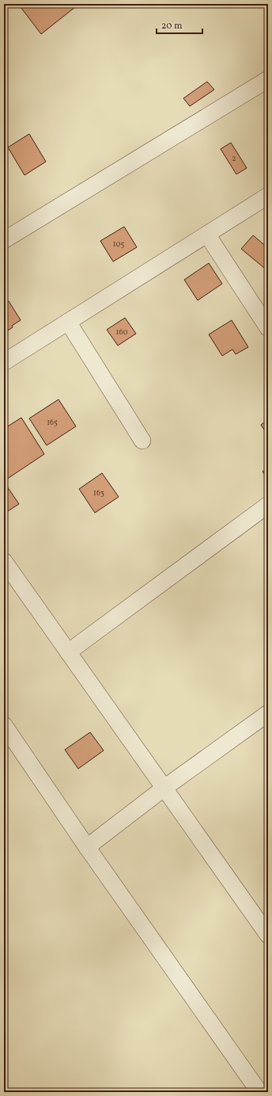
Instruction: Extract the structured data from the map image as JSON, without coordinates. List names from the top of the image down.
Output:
{
  "house_numbers": [
    "2",
    "105",
    "160",
    "165",
    "163"
  ],
  "scale_bar": "20 m"
}
